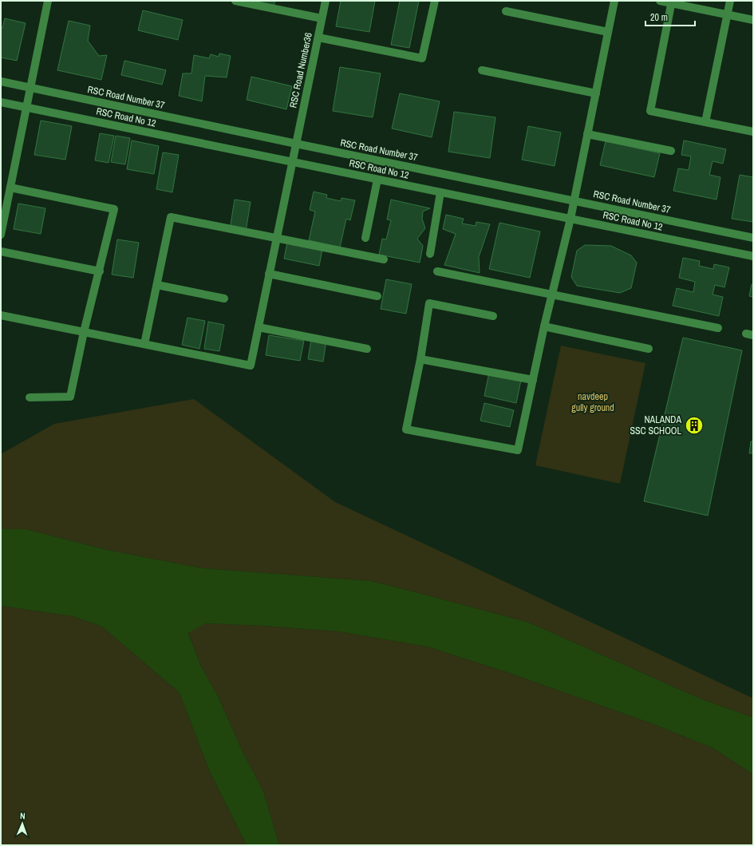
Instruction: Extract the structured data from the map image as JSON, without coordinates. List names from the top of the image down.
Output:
{
  "streets": {
    "street": ["RSC Road Number36", "RSC Road Number 37", "RSC Road No 12"]
  },
  "crossings": [
    ["RSC Road Number36", "RSC Road Number 37"],
    ["RSC Road Number36", "RSC Road No 12"]
  ],
  "parks": ["navdeep gully ground"],
  "places": {
    "building": ["NALANDA SSC SCHOOL"]
  },
  "scale_bar": "20 m",
  "north": "top"
}
